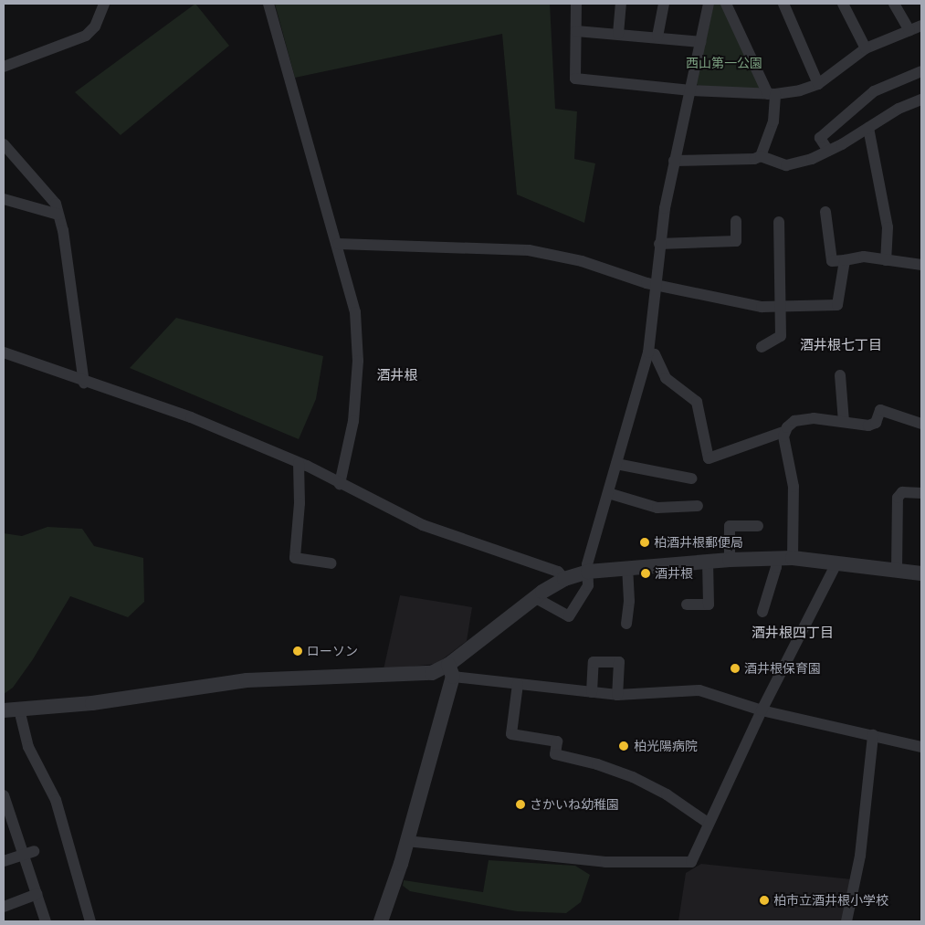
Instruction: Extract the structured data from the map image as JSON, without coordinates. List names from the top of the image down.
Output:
{
  "districts": ["酒井根七丁目", "酒井根", "酒井根四丁目"],
  "parks": ["西山第一公園"],
  "places": [
    "柏酒井根郵便局",
    "酒井根",
    "ローソン",
    "酒井根保育園",
    "柏光陽病院",
    "さかいね幼稚園",
    "柏市立酒井根小学校"
  ]
}
